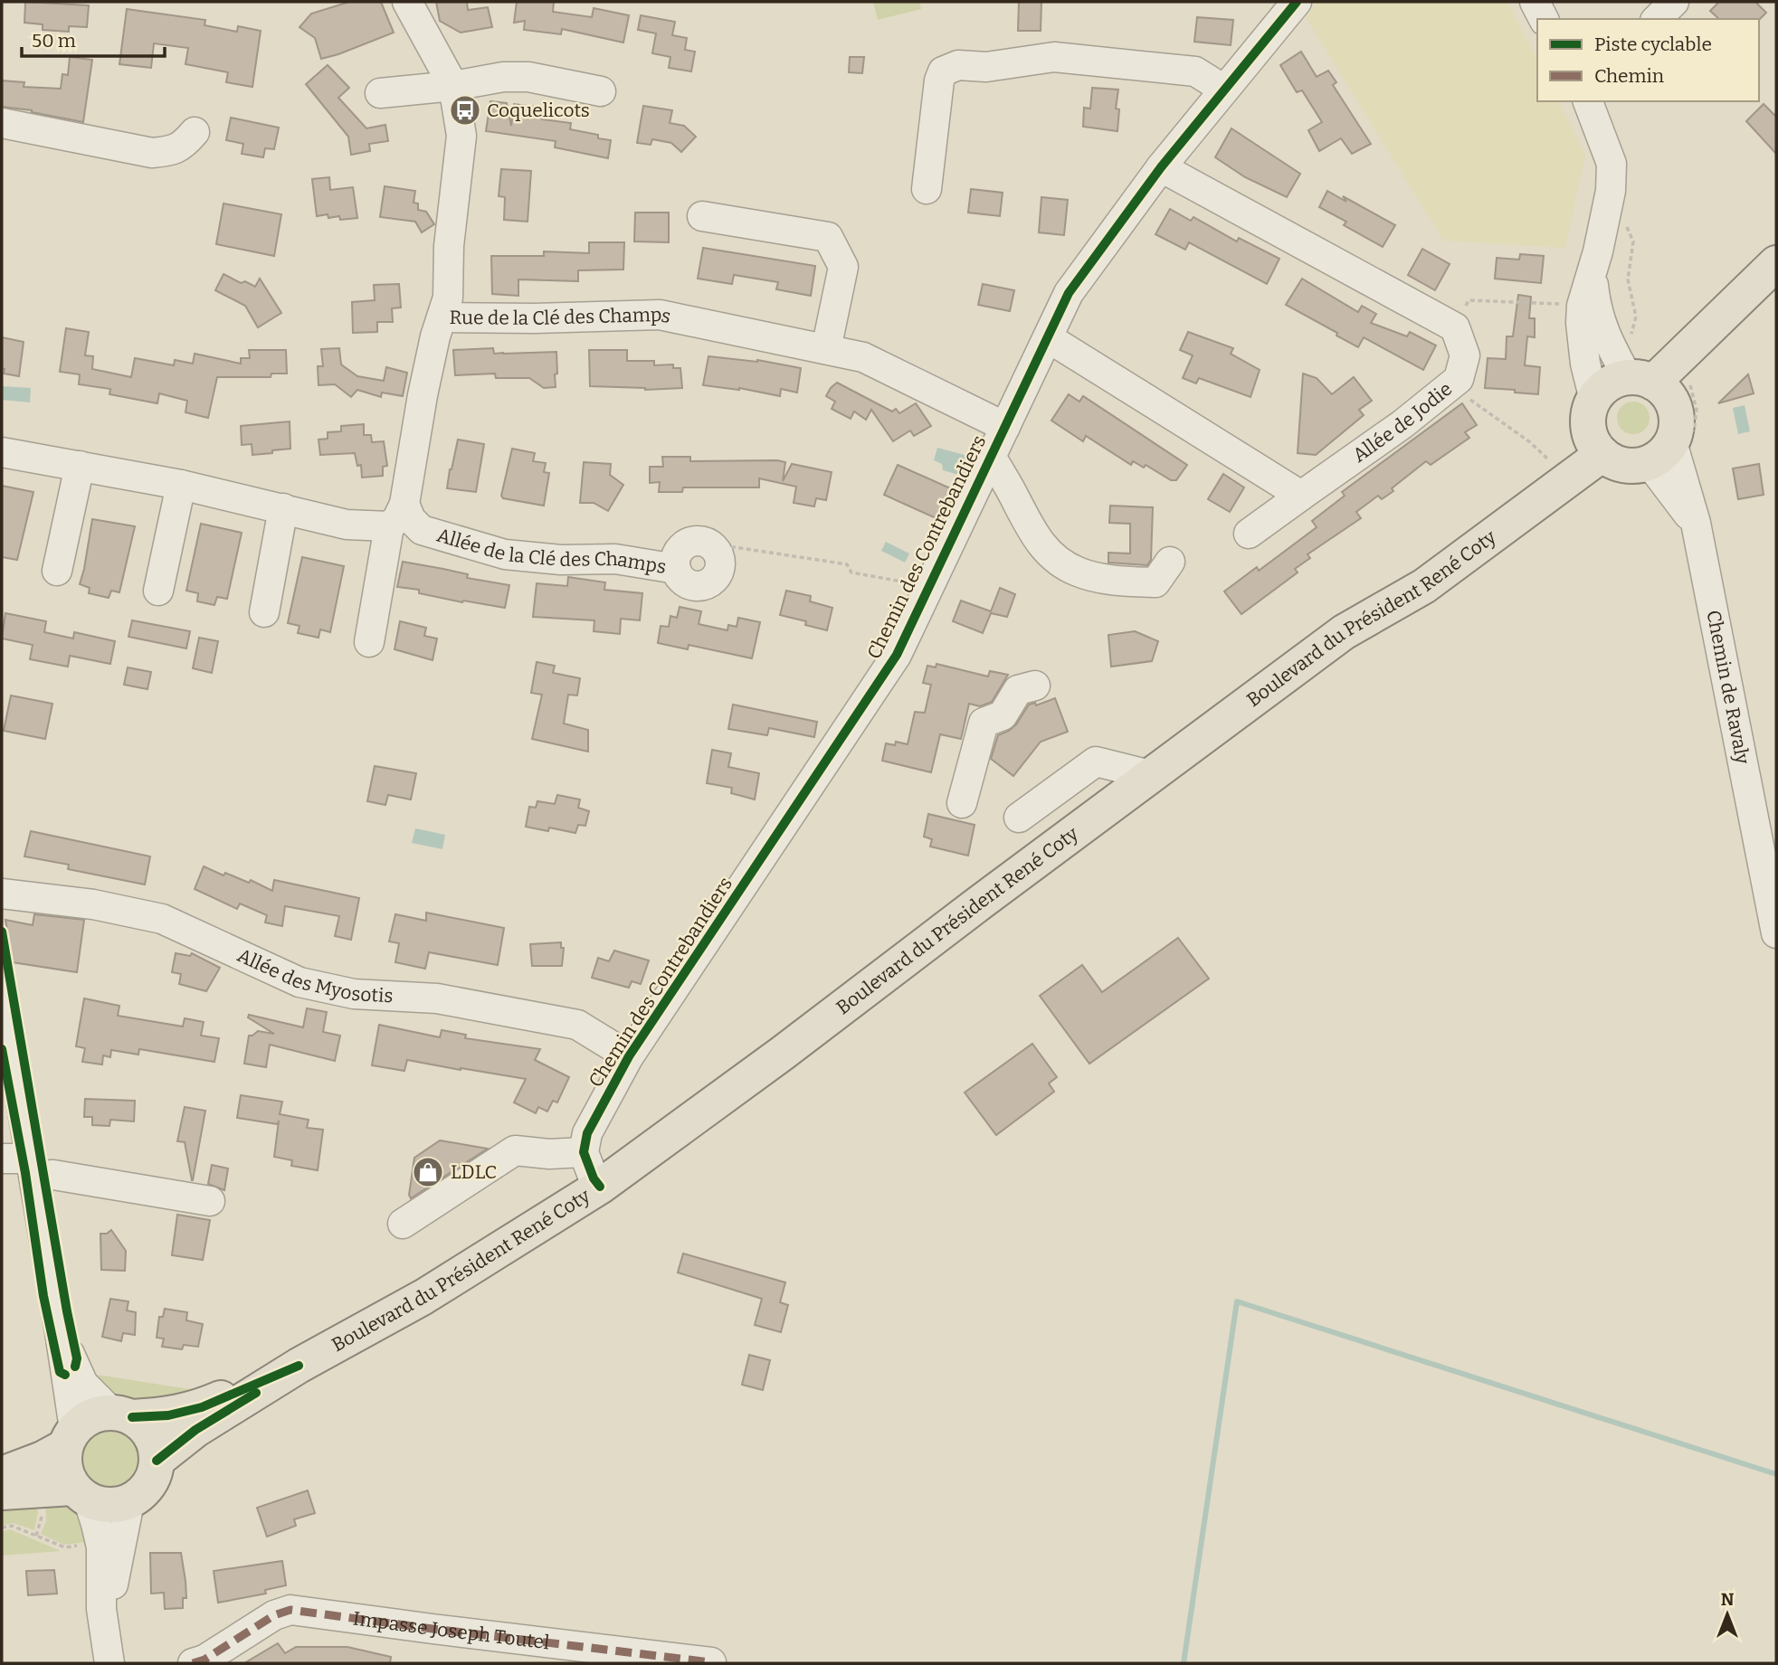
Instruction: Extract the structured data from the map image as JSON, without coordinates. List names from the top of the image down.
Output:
{
  "streets": {
    "main road": ["Boulevard du Président René Coty"],
    "street": [
      "Rue de la Clé des Champs",
      "Allée de Jodie",
      "Chemin des Contrebandiers",
      "Allée de la Clé des Champs",
      "Chemin de Ravaly",
      "Allée des Myosotis",
      "Impasse Joseph Toutel"
    ]
  },
  "crossings": [
    ["Rue de la Clé des Champs", "Chemin des Contrebandiers"],
    ["Rue de la Clé des Champs", "Allée de la Clé des Champs"],
    ["Chemin des Contrebandiers", "Allée des Myosotis"],
    ["Boulevard du Président René Coty", "Chemin de Ravaly"]
  ],
  "places": {
    "bus stop": ["Coquelicots"],
    "shop": ["LDLC"]
  },
  "legend": ["Piste cyclable", "Chemin"],
  "scale_bar": "50 m",
  "north": "top"
}
